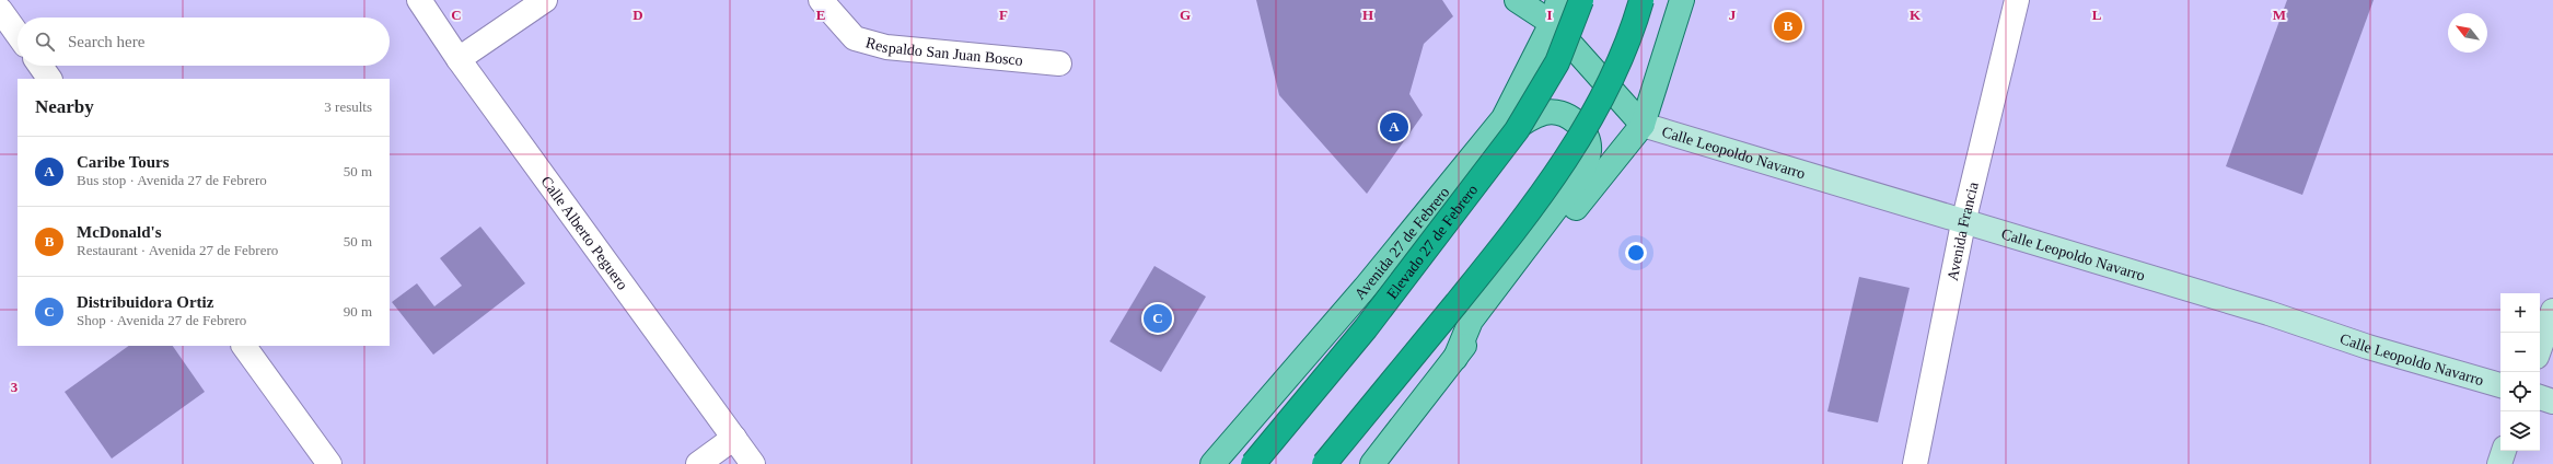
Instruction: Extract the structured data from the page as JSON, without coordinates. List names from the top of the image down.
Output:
{
  "streets": {
    "highway": ["Elevado 27 de Febrero"],
    "main road": ["Avenida 27 de Febrero"],
    "street": [
      "Respaldo San Juan Bosco",
      "Calle Leopoldo Navarro",
      "Avenida Francia",
      "Calle Alberto Peguero"
    ]
  },
  "crossings": [
    ["Calle Leopoldo Navarro", "Avenida Francia"]
  ],
  "north": "top left",
  "page": {
    "pins": ["B", "A", "C"],
    "search": "Search here",
    "heading": ["Nearby", "3 results"],
    "list": [
      {
        "mark": "A",
        "name": "Caribe Tours",
        "note": "Bus stop · Avenida 27 de Febrero",
        "value": "50 m"
      },
      {
        "mark": "B",
        "name": "McDonald's",
        "note": "Restaurant · Avenida 27 de Febrero",
        "value": "50 m"
      },
      {
        "mark": "C",
        "name": "Distribuidora Ortiz",
        "note": "Shop · Avenida 27 de Febrero",
        "value": "90 m"
      }
    ],
    "map_buttons": ["+", "−"]
  },
  "grid": {
    "columns": [
      "C",
      "D",
      "E",
      "F",
      "G",
      "H",
      "I",
      "J",
      "K",
      "L",
      "M"
    ],
    "rows": ["3"]
  }
}
